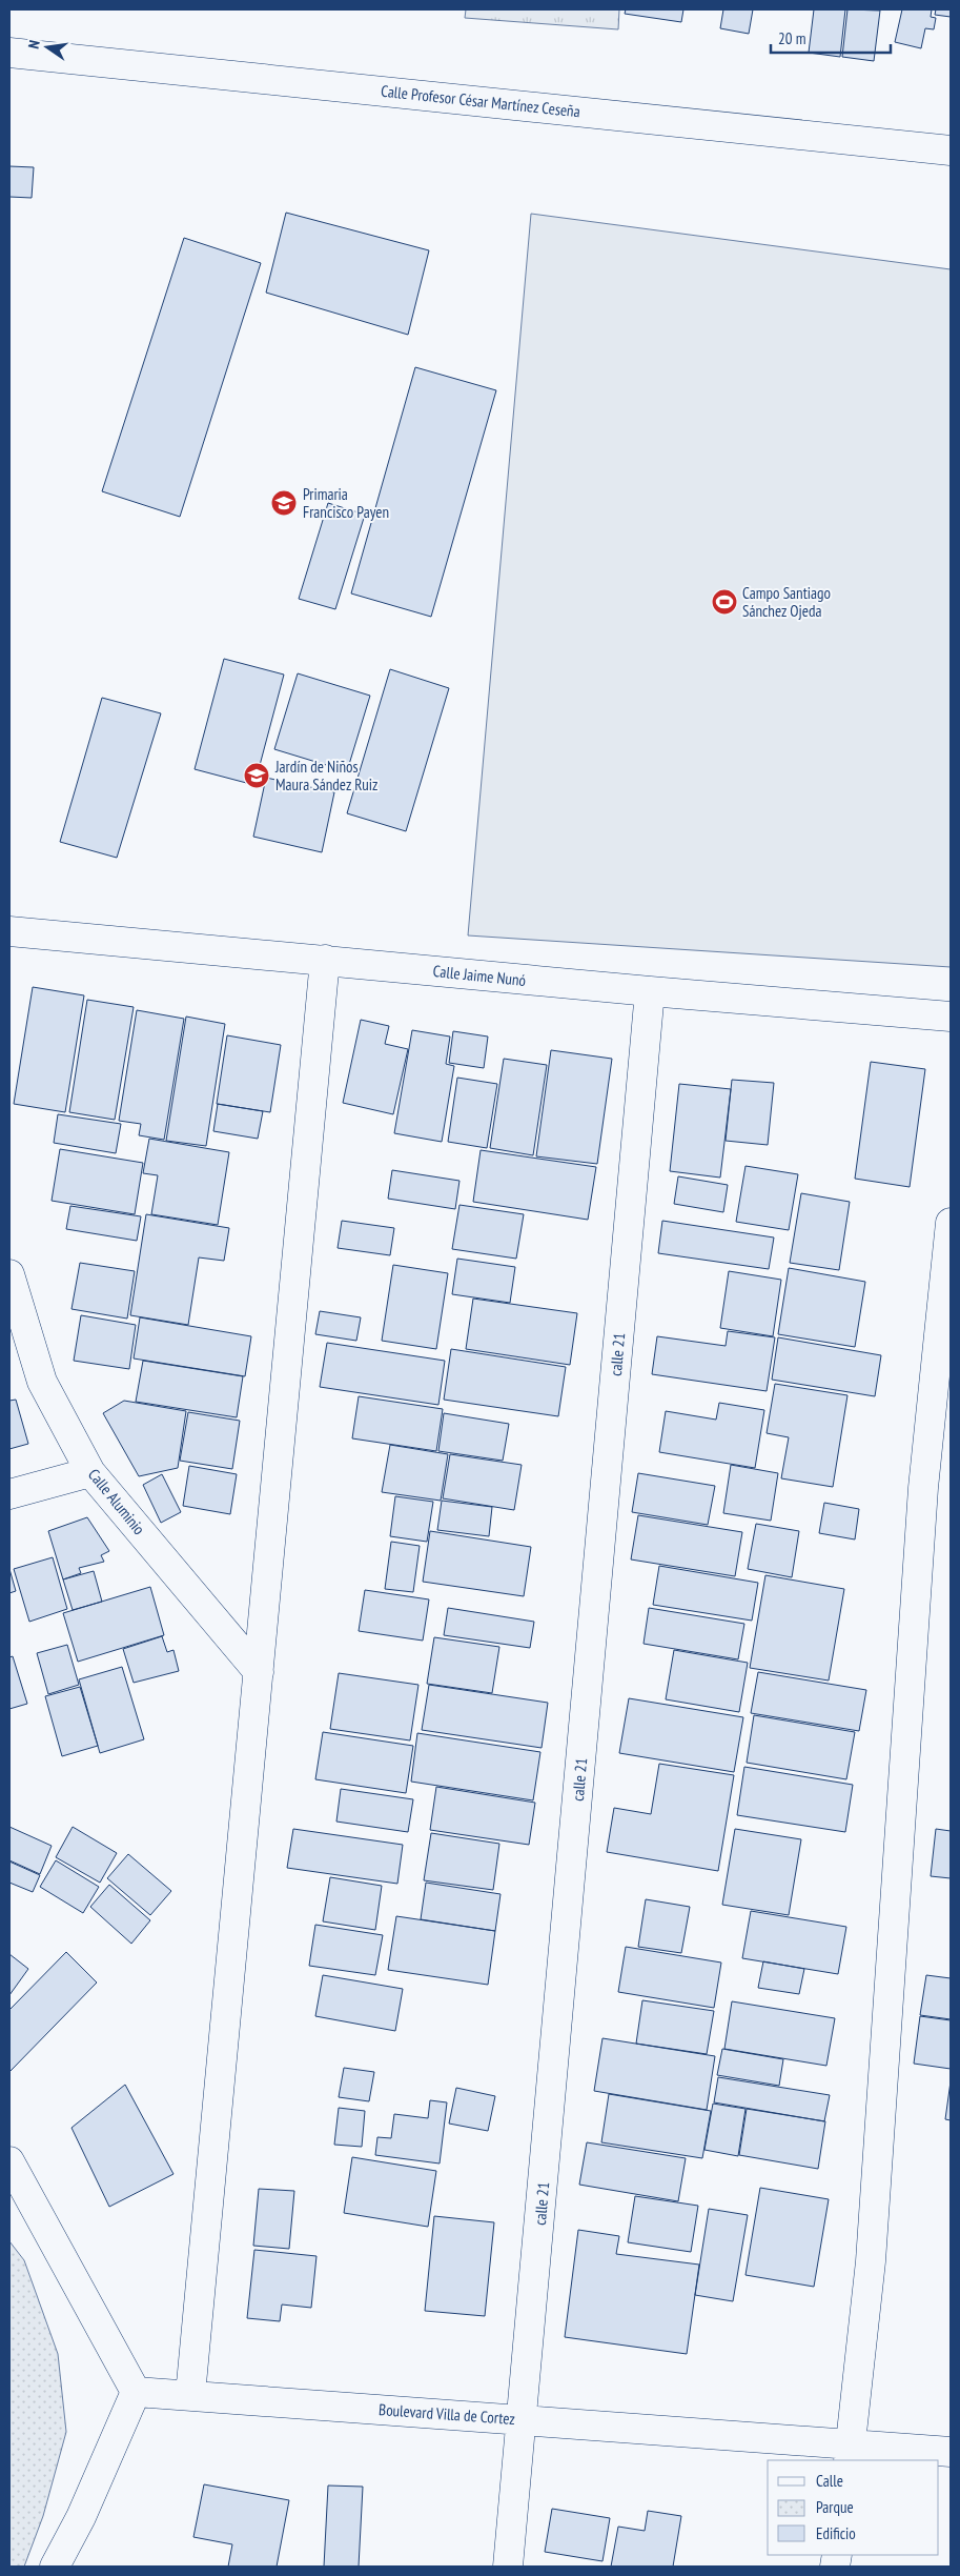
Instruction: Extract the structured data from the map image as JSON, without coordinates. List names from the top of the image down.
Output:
{
  "streets": {
    "street": [
      "Calle Profesor César Martínez Ceseña",
      "Calle Jaime Nunó",
      "calle 21",
      "Calle Aluminio",
      "Boulevard Villa de Cortez"
    ]
  },
  "crossings": [
    ["Calle Jaime Nunó", "calle 21"],
    ["calle 21", "Boulevard Villa de Cortez"]
  ],
  "places": {
    "school or university": ["Primaria Francisco Payen", "Jardín de Niños Maura Sández Ruiz"],
    "sports": ["Campo Santiago Sánchez Ojeda"]
  },
  "legend": ["Calle", "Parque", "Edificio"],
  "scale_bar": "20 m",
  "north": "left"
}
